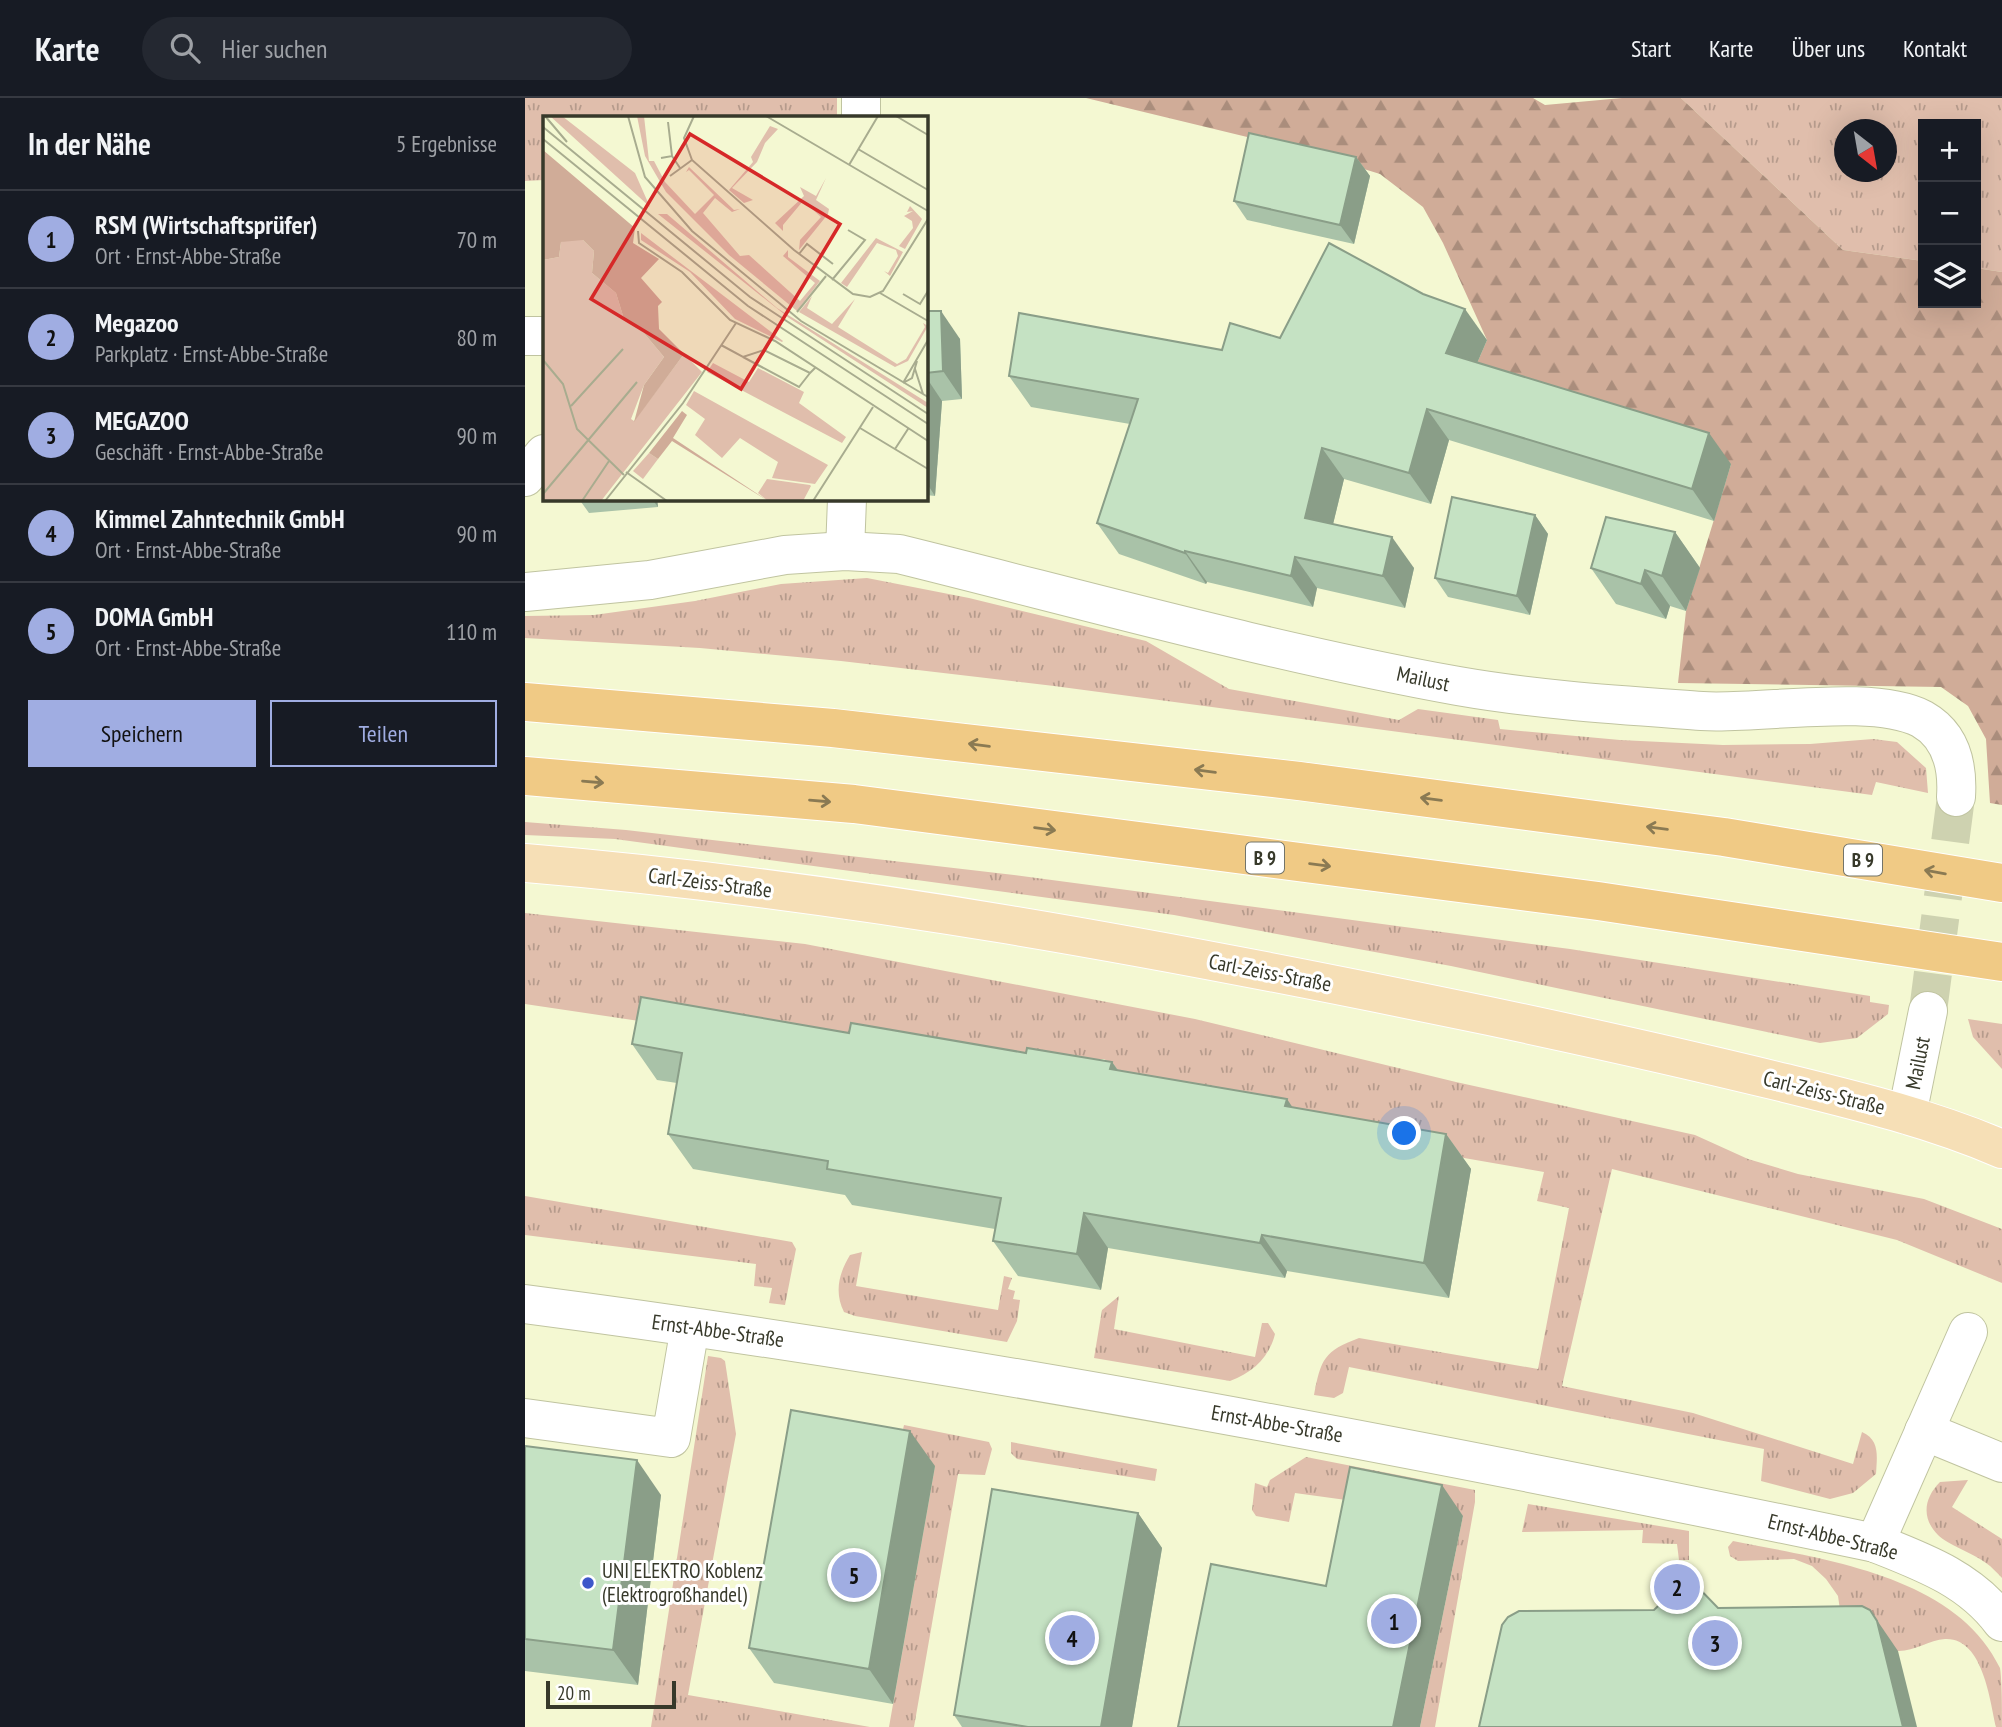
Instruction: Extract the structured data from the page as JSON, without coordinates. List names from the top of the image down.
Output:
{
  "streets": {
    "highway": ["B 9"],
    "main road": ["Carl-Zeiss-Straße"],
    "street": ["Mailust", "Ernst-Abbe-Straße"]
  },
  "crossings": [
    ["Mailust", "Carl-Zeiss-Straße"]
  ],
  "places": ["UNI ELEKTRO Koblenz (Elektrogroßhandel)"],
  "scale_bar": "20 m",
  "north": "bottom right",
  "page": {
    "header": "Karte",
    "search": "Hier suchen",
    "nav": [
      "Start",
      "Karte",
      "Über uns",
      "Kontakt"
    ],
    "heading": ["In der Nähe", "5 Ergebnisse"],
    "map_buttons": ["+", "−"],
    "list": [
      {
        "mark": "1",
        "name": "RSM (Wirtschaftsprüfer)",
        "note": "Ort · Ernst-Abbe-Straße",
        "value": "70 m"
      },
      {
        "mark": "2",
        "name": "Megazoo",
        "note": "Parkplatz · Ernst-Abbe-Straße",
        "value": "80 m"
      },
      {
        "mark": "3",
        "name": "MEGAZOO",
        "note": "Geschäft · Ernst-Abbe-Straße",
        "value": "90 m"
      },
      {
        "mark": "4",
        "name": "Kimmel Zahntechnik GmbH",
        "note": "Ort · Ernst-Abbe-Straße",
        "value": "90 m"
      },
      {
        "mark": "5",
        "name": "DOMA GmbH",
        "note": "Ort · Ernst-Abbe-Straße",
        "value": "110 m"
      }
    ],
    "buttons": ["Speichern", "Teilen"],
    "pins": [
      "5",
      "2",
      "1",
      "4",
      "3"
    ],
    "scale": "20 m"
  }
}
